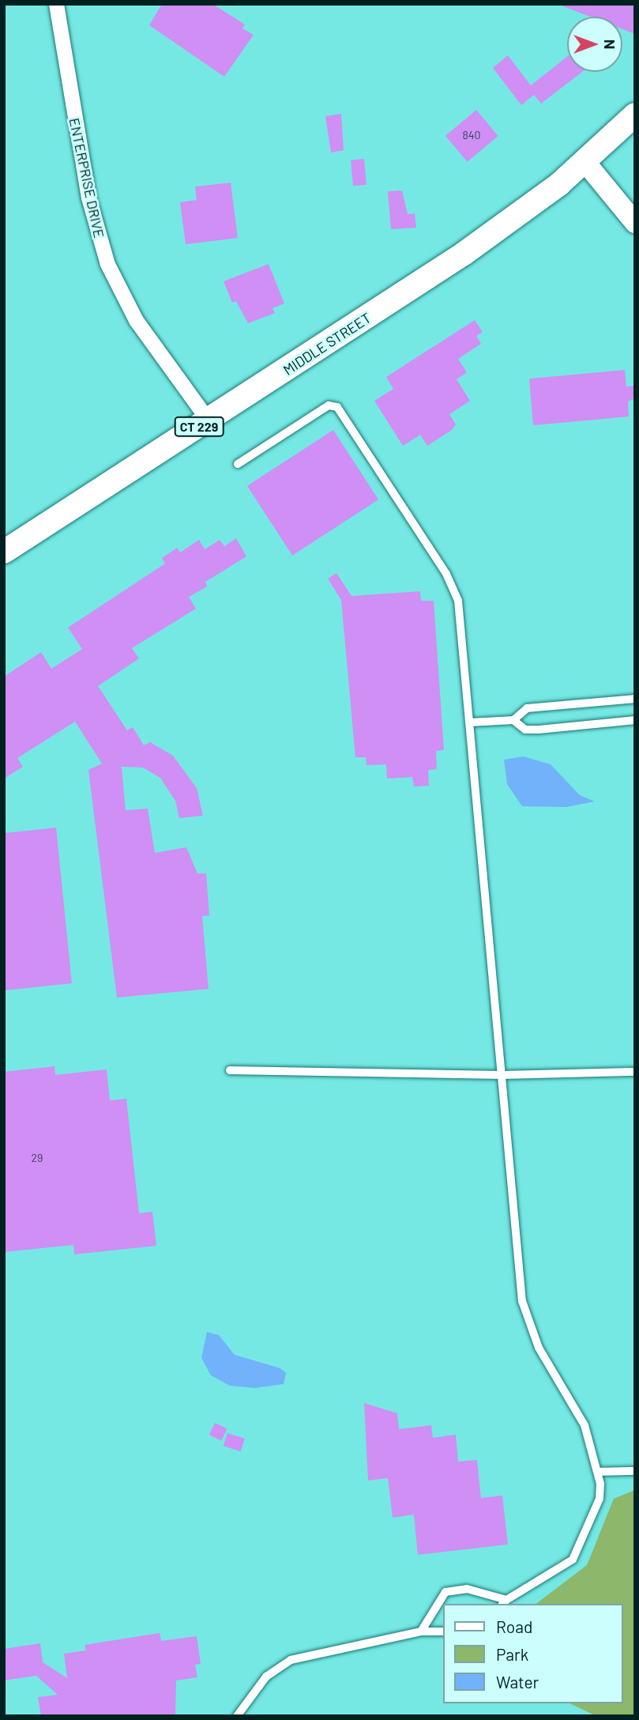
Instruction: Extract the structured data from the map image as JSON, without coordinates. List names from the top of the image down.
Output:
{
  "streets": {
    "main road": ["MIDDLE STREET", "CT 229"],
    "street": ["ENTERPRISE DRIVE"]
  },
  "crossings": [
    ["ENTERPRISE DRIVE", "MIDDLE STREET"]
  ],
  "house_numbers": ["840", "29"],
  "legend": ["Road", "Park", "Water"],
  "north": "right"
}
